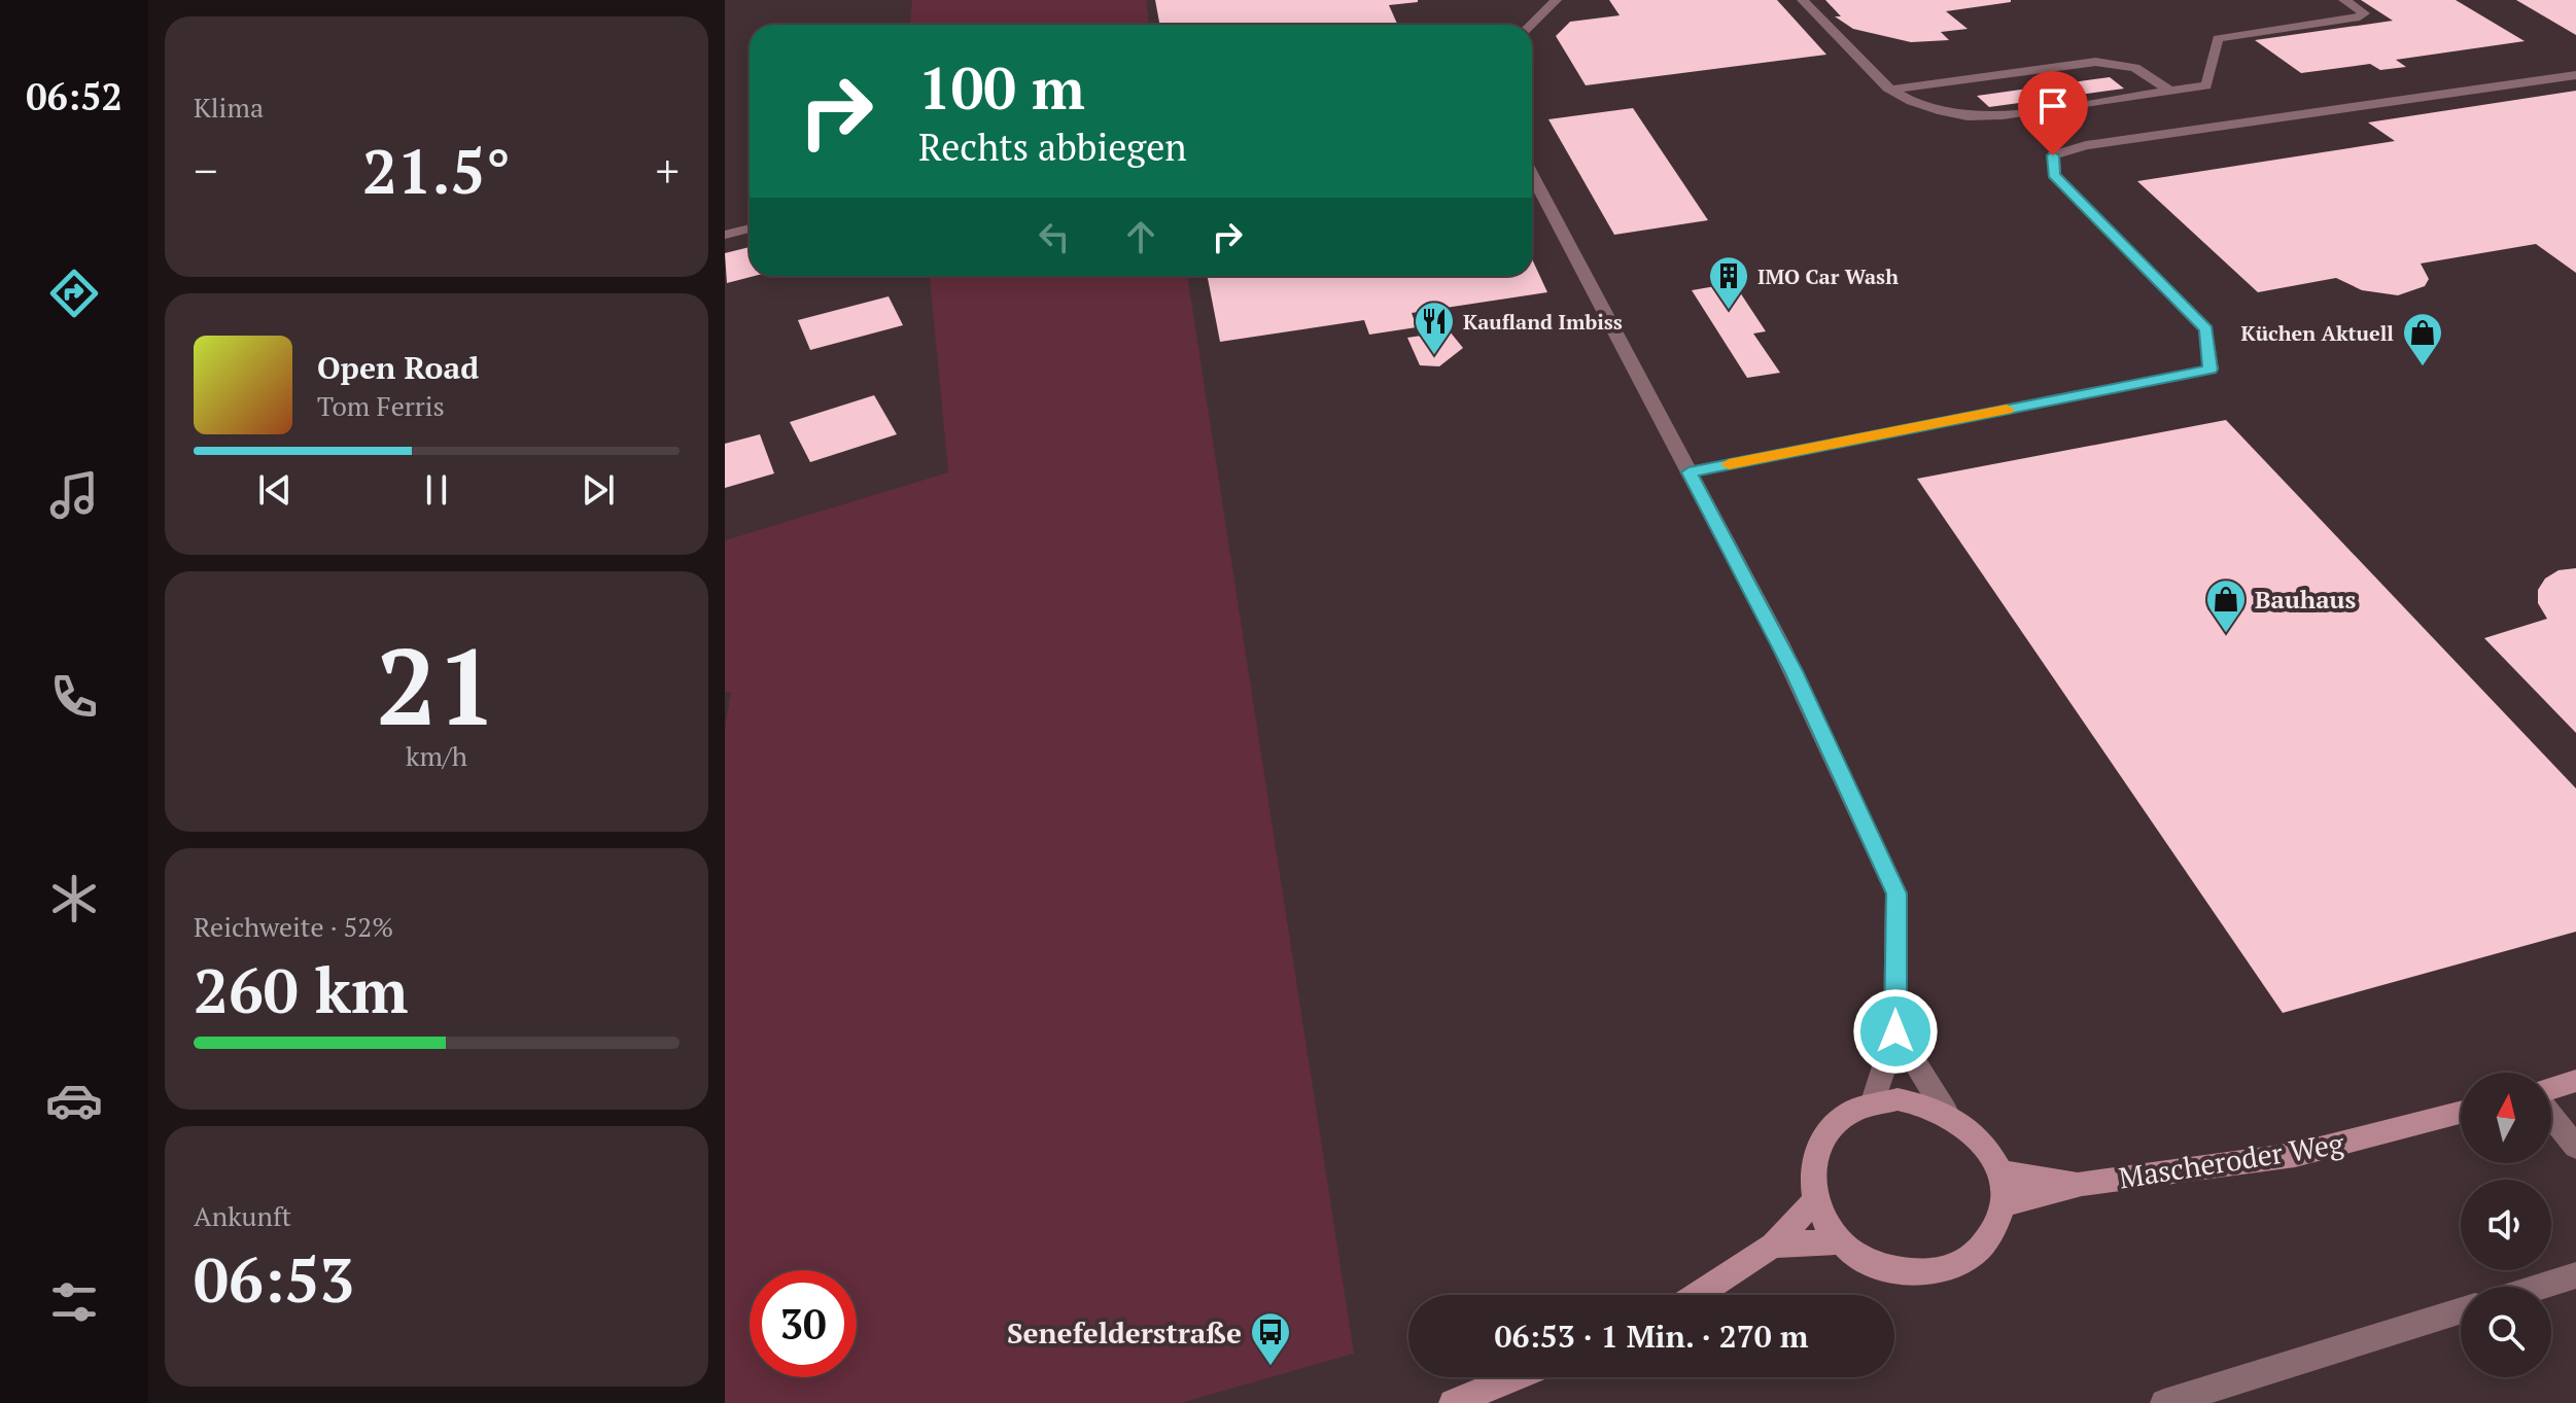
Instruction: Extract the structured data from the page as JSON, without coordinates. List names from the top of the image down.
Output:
{
  "streets": {
    "street": ["Mascheroder Weg"]
  },
  "places": {
    "building": ["IMO Car Wash"],
    "restaurant": ["Kaufland Imbiss"],
    "shop": ["Küchen Aktuell", "Bauhaus"],
    "bus stop": ["Senefelderstraße"]
  },
  "north": "top",
  "page": {
    "tabs": "06:52",
    "tile": [
      "Klima",
      ["21", "km/h"],
      ["Reichweite · 52%", "260 km"],
      ["Ankunft", "06:53"]
    ],
    "turn": ["100 m", "Rechts abbiegen"],
    "heat": ["−", "21.5°", "+"],
    "song": ["Open Road", "Tom Ferris"],
    "limit": "30",
    "trip": "06:53 · 1 Min. · 270 m"
  }
}
